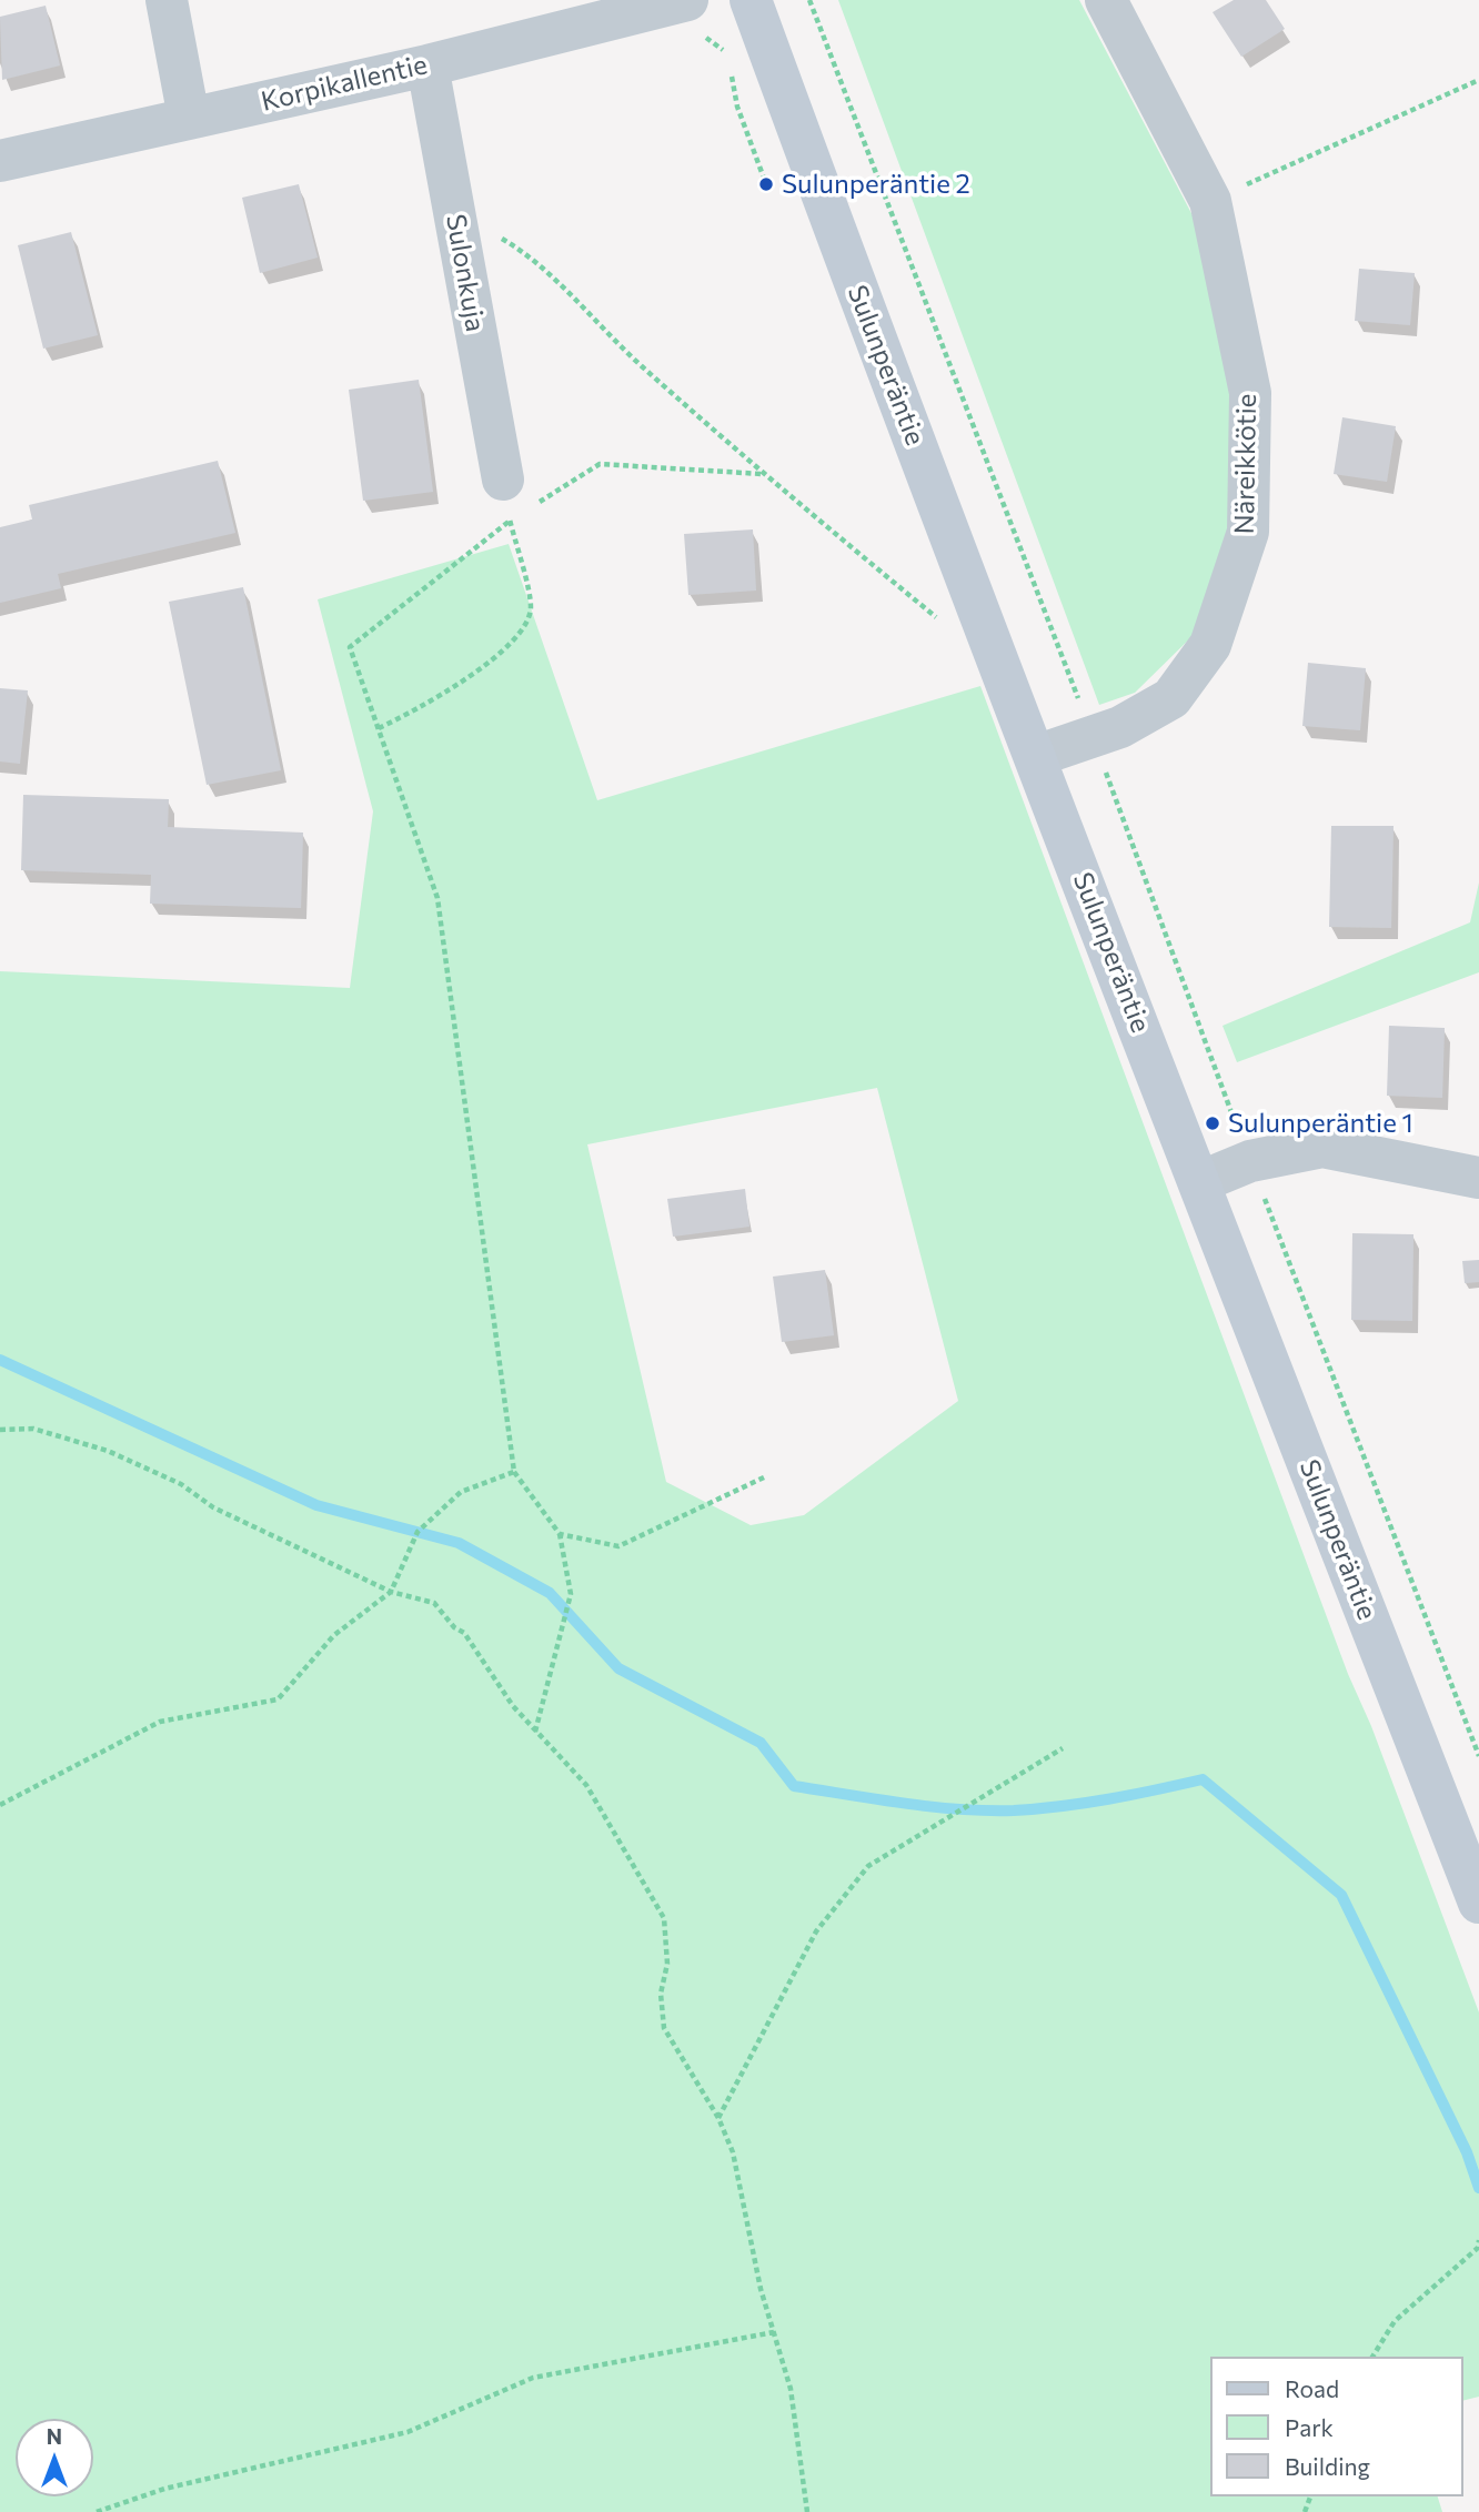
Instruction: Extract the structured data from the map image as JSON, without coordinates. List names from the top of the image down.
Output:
{
  "streets": {
    "street": [
      "Korpikallentie",
      "Sulonkuja",
      "Sulunperäntie",
      "Näreikkötie"
    ]
  },
  "crossings": [
    ["Korpikallentie", "Sulonkuja"],
    ["Sulunperäntie", "Näreikkötie"]
  ],
  "places": ["Sulunperäntie 2", "Sulunperäntie 1"],
  "legend": ["Road", "Park", "Building"],
  "north": "top"
}
